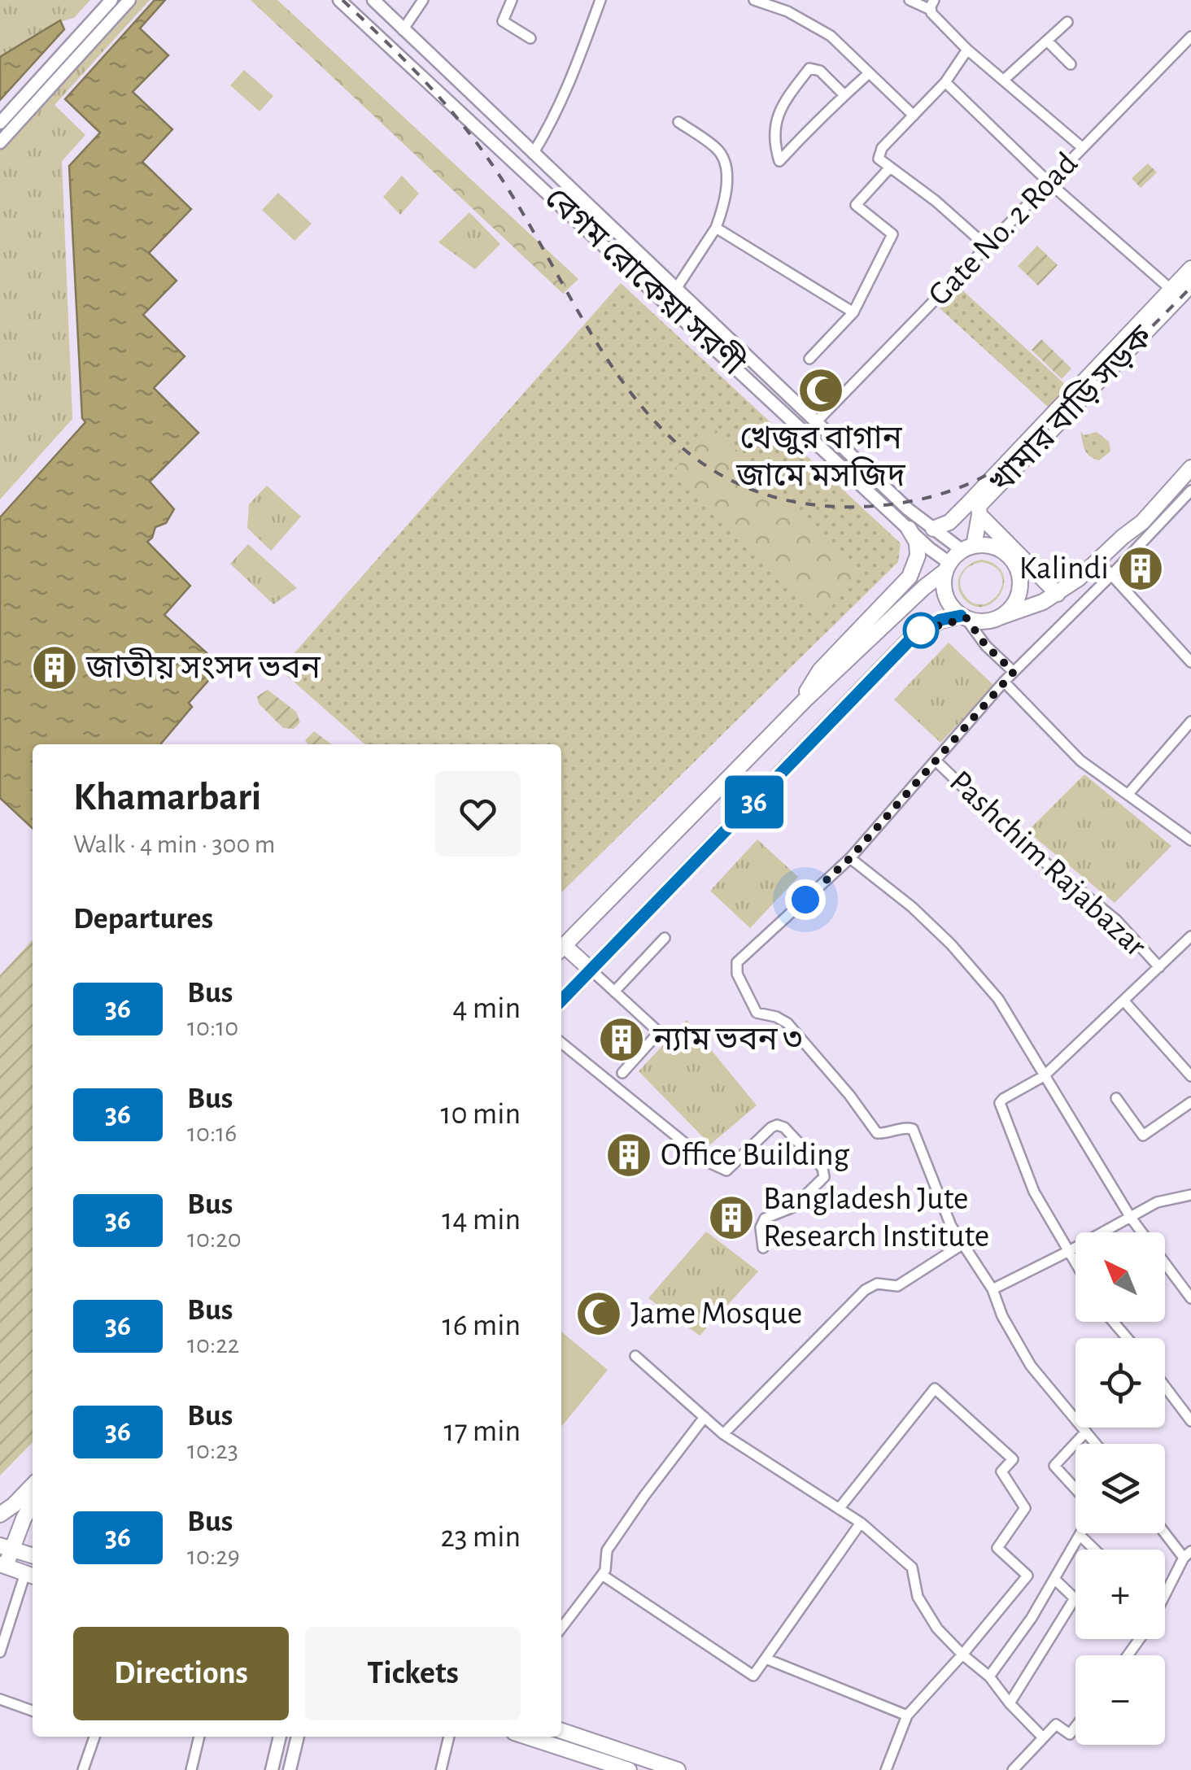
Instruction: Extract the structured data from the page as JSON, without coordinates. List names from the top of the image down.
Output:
{
  "streets": {
    "highway": ["খামার বাড়ি সড়ক"],
    "main road": ["বেগম রোকেয়া সরণী"],
    "street": ["Gate No. 2 Road", "Pashchim Rajabazar"]
  },
  "crossings": [
    ["Gate No. 2 Road", "বেগম রোকেয়া সরণী"],
    ["বেগম রোকেয়া সরণী", "খামার বাড়ি সড়ক"]
  ],
  "places": {
    "mosque": ["খেজুর বাগান জামে মসজিদ", "Jame Mosque"],
    "building": [
      "Kalindi",
      "জাতীয় সংসদ ভবন",
      "ন্যাম ভবন ৩",
      "Office Building",
      "Bangladesh Jute Research Institute"
    ]
  },
  "lines": ["bus line 36"],
  "north": "top left",
  "page": {
    "on_map": "36",
    "heading": [
      ["Khamarbari", "Walk · 4 min · 300 m"],
      "Departures"
    ],
    "list": [
      {
        "mark": "36",
        "name": "Bus",
        "note": "10:10",
        "value": "4 min"
      },
      {
        "mark": "36",
        "name": "Bus",
        "note": "10:16",
        "value": "10 min"
      },
      {
        "mark": "36",
        "name": "Bus",
        "note": "10:20",
        "value": "14 min"
      },
      {
        "mark": "36",
        "name": "Bus",
        "note": "10:22",
        "value": "16 min"
      },
      {
        "mark": "36",
        "name": "Bus",
        "note": "10:23",
        "value": "17 min"
      },
      {
        "mark": "36",
        "name": "Bus",
        "note": "10:29",
        "value": "23 min"
      }
    ],
    "map_buttons": ["+", "−"],
    "buttons": ["Directions", "Tickets"]
  }
}
